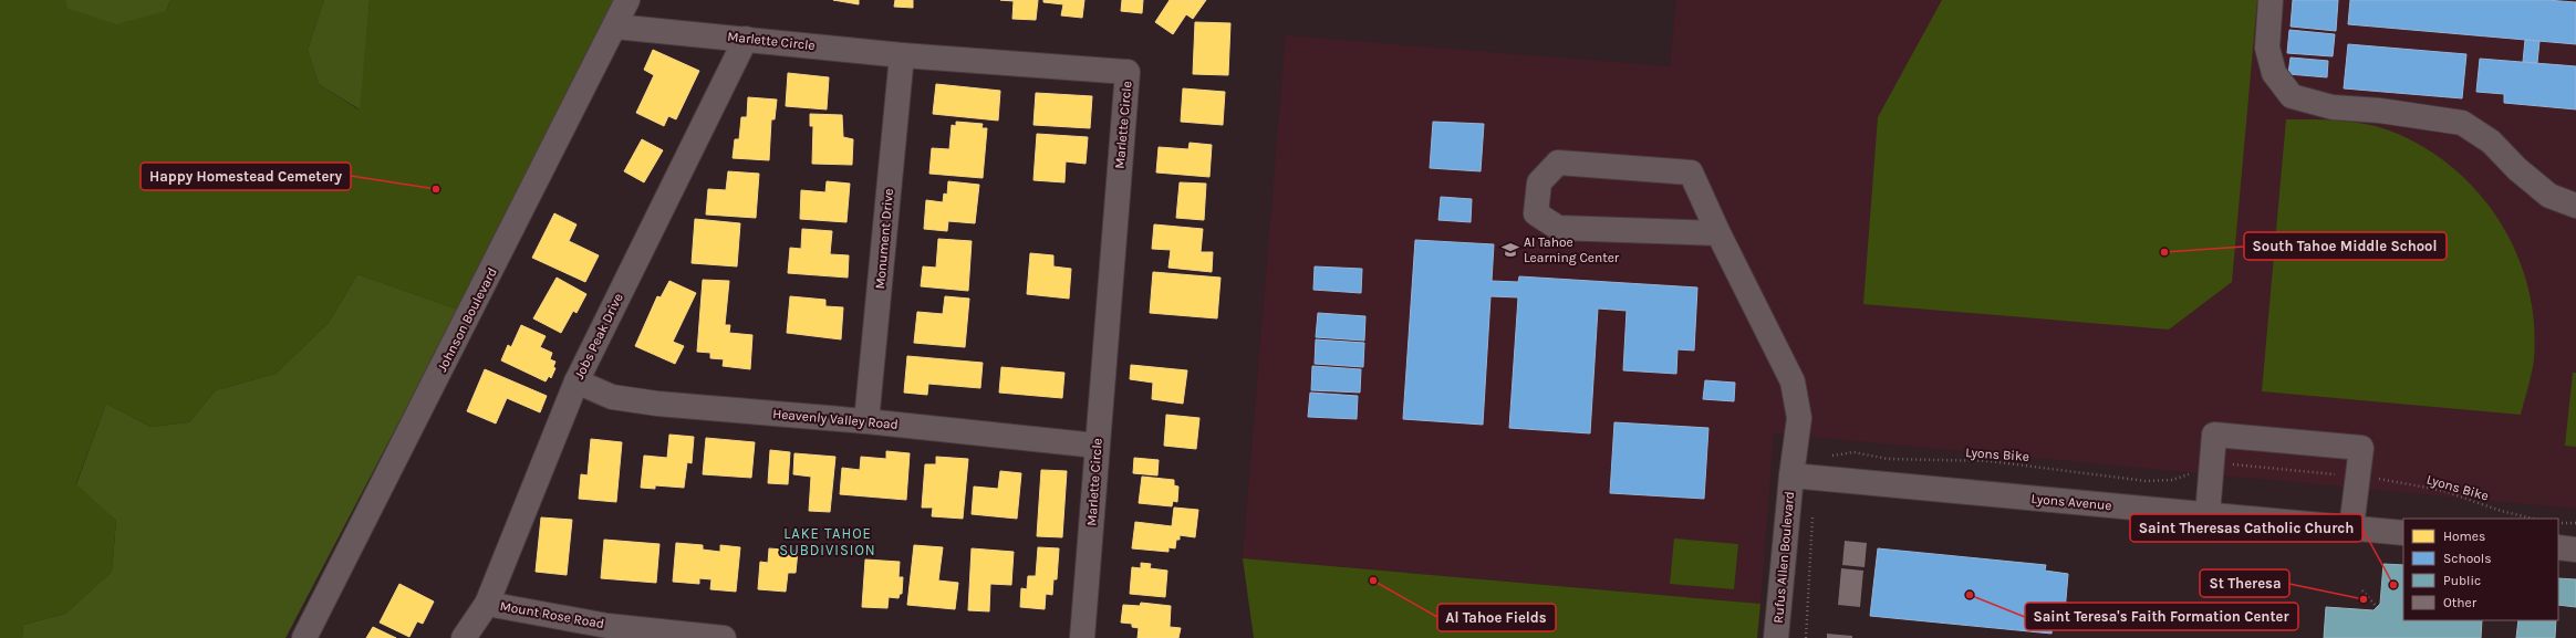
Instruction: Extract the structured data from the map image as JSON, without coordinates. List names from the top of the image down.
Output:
{
  "streets": {
    "street": [
      "Marlette Circle",
      "Monument Drive",
      "Johnson Boulevard",
      "Jobs Peak Drive",
      "Heavenly Valley Road",
      "Lyons Avenue",
      "Rufus Allen Boulevard",
      "Mount Rose Road"
    ],
    "path": ["Lyons Bike"]
  },
  "crossings": [
    ["Marlette Circle", "Monument Drive"],
    ["Marlette Circle", "Johnson Boulevard"],
    ["Marlette Circle", "Jobs Peak Drive"],
    ["Marlette Circle", "Heavenly Valley Road"],
    ["Monument Drive", "Heavenly Valley Road"],
    ["Jobs Peak Drive", "Heavenly Valley Road"],
    ["Jobs Peak Drive", "Mount Rose Road"],
    ["Lyons Avenue", "Rufus Allen Boulevard"]
  ],
  "districts": ["LAKE TAHOE SUBDIVISION"],
  "places": {
    "other": [
      "Happy Homestead Cemetery",
      "South Tahoe Middle School",
      "Al Tahoe Fields",
      "Saint Theresas Catholic Church",
      "Saint Teresa's Faith Formation Center",
      "St Theresa"
    ],
    "school or university": ["Al Tahoe Learning Center"]
  },
  "legend": [
    "Homes",
    "Schools",
    "Public",
    "Other"
  ]
}
